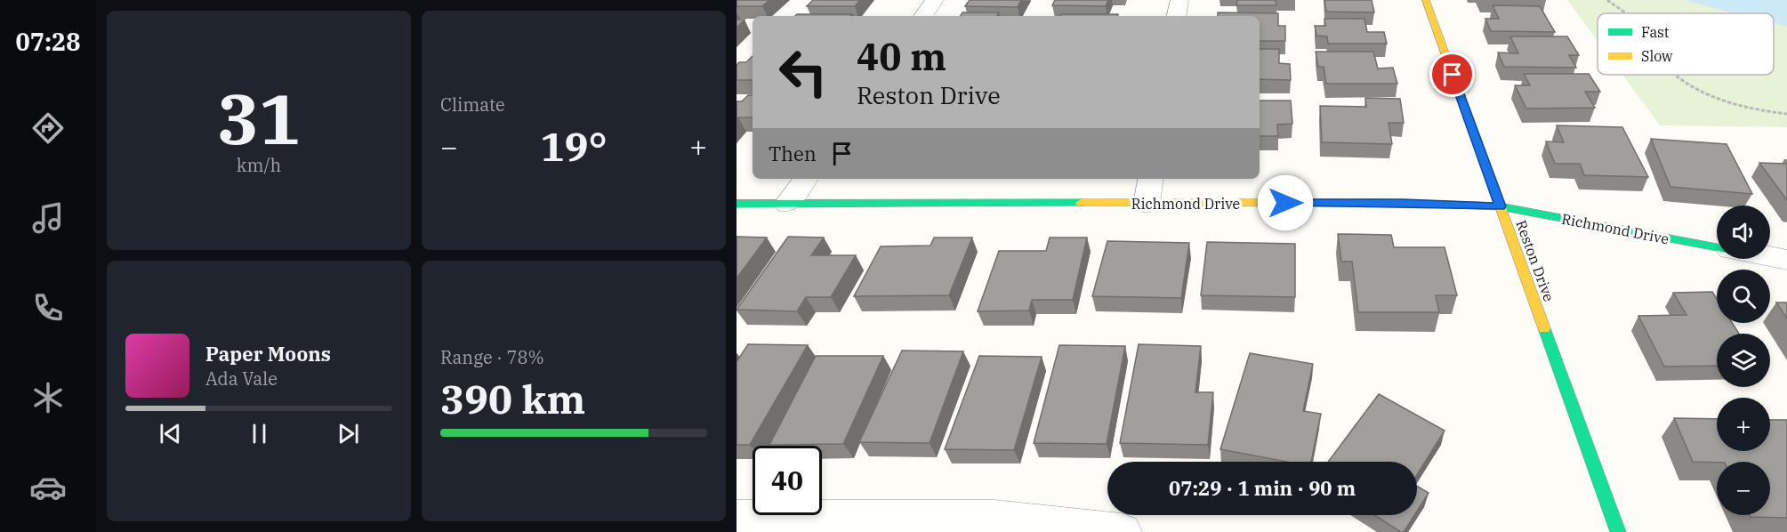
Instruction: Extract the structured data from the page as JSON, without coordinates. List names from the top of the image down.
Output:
{
  "streets": {
    "street": ["Richmond Drive", "Reston Drive"]
  },
  "crossings": [
    ["Richmond Drive", "Reston Drive"]
  ],
  "legend": ["Fast", "Slow"],
  "page": {
    "tabs": "07:28",
    "tile": [
      ["31", "km/h"],
      "Climate",
      ["Range · 78%", "390 km"]
    ],
    "turn": ["40 m", "Reston Drive"],
    "heat": ["−", "19°", "+"],
    "then": "Then",
    "map_buttons": ["+", "−"],
    "song": ["Paper Moons", "Ada Vale"],
    "limit": "40",
    "trip": "07:29 · 1 min · 90 m"
  }
}
